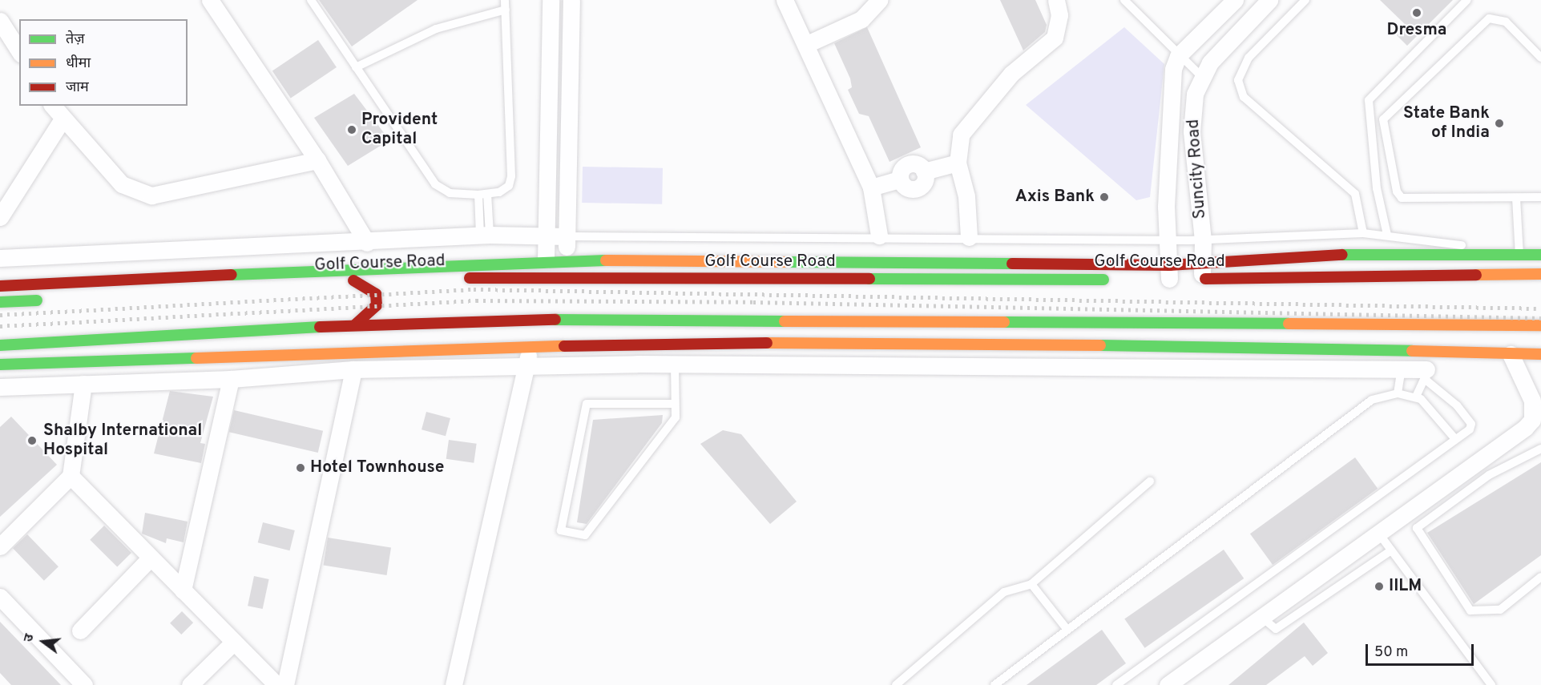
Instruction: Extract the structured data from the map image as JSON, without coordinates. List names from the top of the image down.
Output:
{
  "streets": {
    "street": ["Suncity Road", "Golf Course Road"]
  },
  "crossings": [
    ["Suncity Road", "Golf Course Road"]
  ],
  "places": [
    "Dresma",
    "State Bank of India",
    "Provident Capital",
    "Axis Bank",
    "Shalby International Hospital",
    "Hotel Townhouse",
    "IILM"
  ],
  "legend": ["तेज़", "धीमा", "जाम"],
  "scale_bar": "50 m",
  "north": "left"
}
